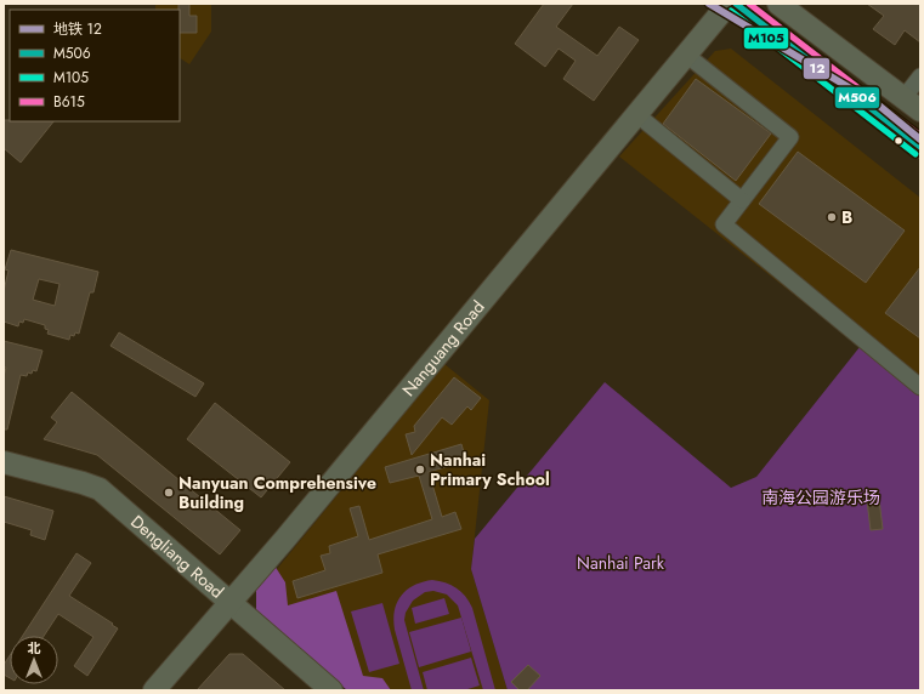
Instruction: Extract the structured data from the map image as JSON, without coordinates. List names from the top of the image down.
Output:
{
  "streets": {
    "main road": ["Nanguang Road", "Dengliang Road"]
  },
  "crossings": [
    ["Nanguang Road", "Dengliang Road"]
  ],
  "parks": ["南海公园游乐场", "Nanhai Park"],
  "places": ["B", "Nanhai Primary School", "Nanyuan Comprehensive Building"],
  "lines": [
    "metro line 12",
    "transit line M506",
    "transit line B615",
    "transit line M105"
  ],
  "legend": [
    "地铁 12",
    "M506",
    "M105",
    "B615"
  ],
  "north": "top"
}
